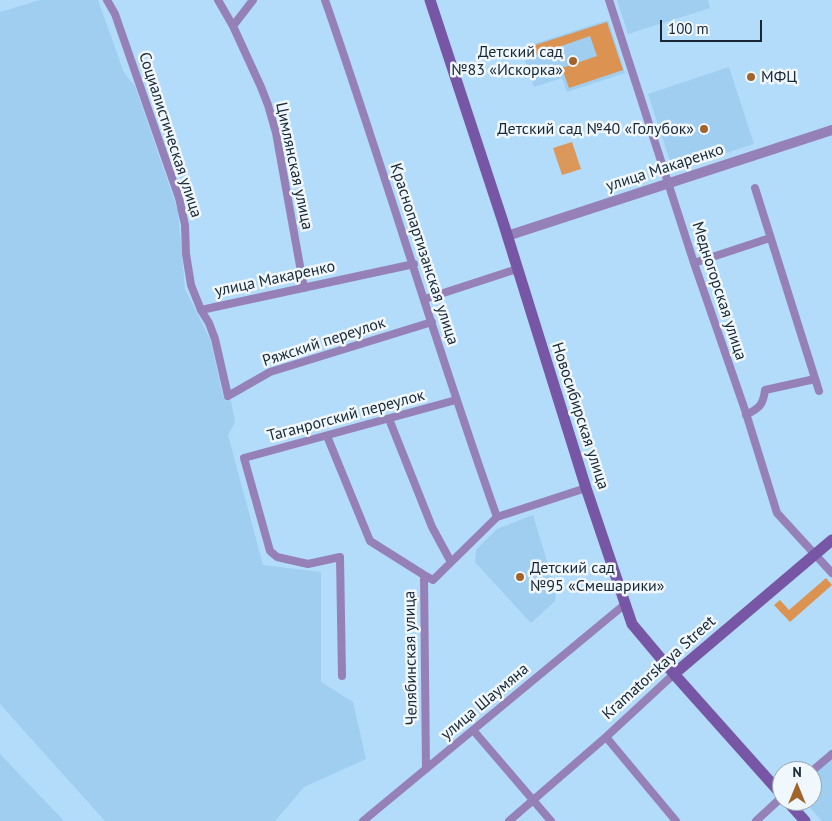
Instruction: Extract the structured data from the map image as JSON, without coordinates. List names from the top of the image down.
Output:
{
  "streets": {
    "main road": ["Новосибирская улица", "Kramatorskaya Street"],
    "street": [
      "Социалистическая улица",
      "Цимлянская улица",
      "улица Макаренко",
      "Краснопартизанская улица",
      "Медногорская улица",
      "Ряжский переулок",
      "Таганрогский переулок",
      "Челябинская улица",
      "улица Шаумяна"
    ]
  },
  "crossings": [
    ["Социалистическая улица", "улица Макаренко"],
    ["Социалистическая улица", "Ряжский переулок"],
    ["Цимлянская улица", "улица Макаренко"],
    ["улица Макаренко", "Краснопартизанская улица"],
    ["улица Макаренко", "Медногорская улица"],
    ["улица Макаренко", "Новосибирская улица"],
    ["Краснопартизанская улица", "Ряжский переулок"],
    ["Краснопартизанская улица", "Таганрогский переулок"],
    ["Медногорская улица", "Kramatorskaya Street"],
    ["Таганрогский переулок", "Челябинская улица"],
    ["Новосибирская улица", "Kramatorskaya Street"],
    ["Новосибирская улица", "улица Шаумяна"],
    ["Челябинская улица", "улица Шаумяна"]
  ],
  "places": [
    "Детский сад №83 «Искорка»",
    "МФЦ",
    "Детский сад №40 «Голубок»",
    "Детский сад №95 «Смешарики»"
  ],
  "scale_bar": "100 m",
  "north": "top"
}
